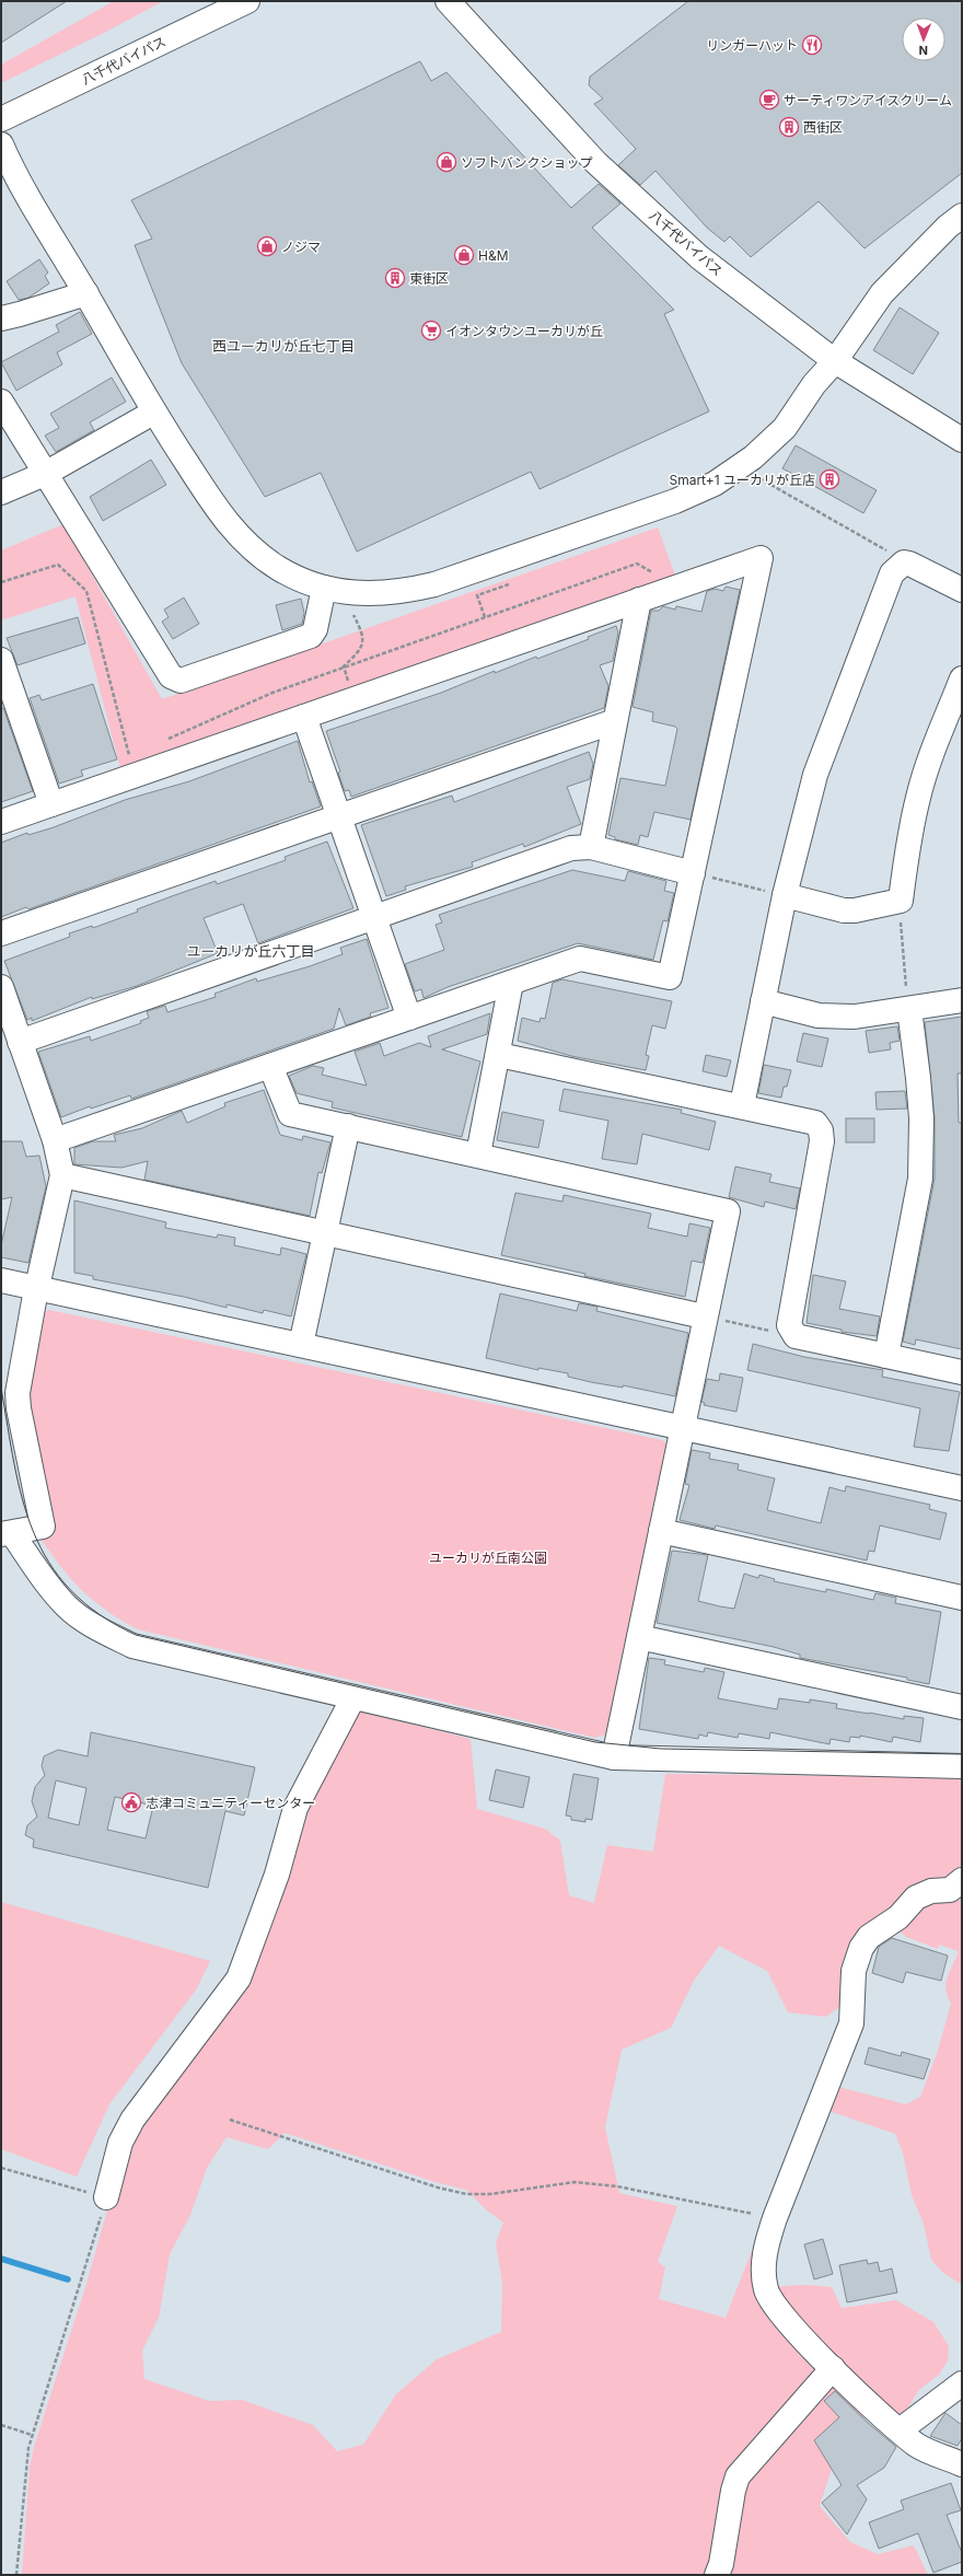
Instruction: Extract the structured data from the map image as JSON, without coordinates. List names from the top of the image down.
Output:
{
  "streets": {
    "main road": ["八千代バイパス"]
  },
  "districts": ["西ユーカリが丘七丁目", "ユーカリが丘六丁目"],
  "parks": ["ユーカリが丘南公園"],
  "places": {
    "restaurant": ["リンガーハット"],
    "cafe": ["サーティワンアイスクリーム"],
    "building": ["西街区", "東街区", "Smart+1 ユーカリが丘店"],
    "shop": ["ソフトバンクショップ", "ノジマ", "H&M"],
    "supermarket": ["イオンタウンユーカリが丘"],
    "public building": ["志津コミュニティーセンター"]
  },
  "north": "bottom"
}
